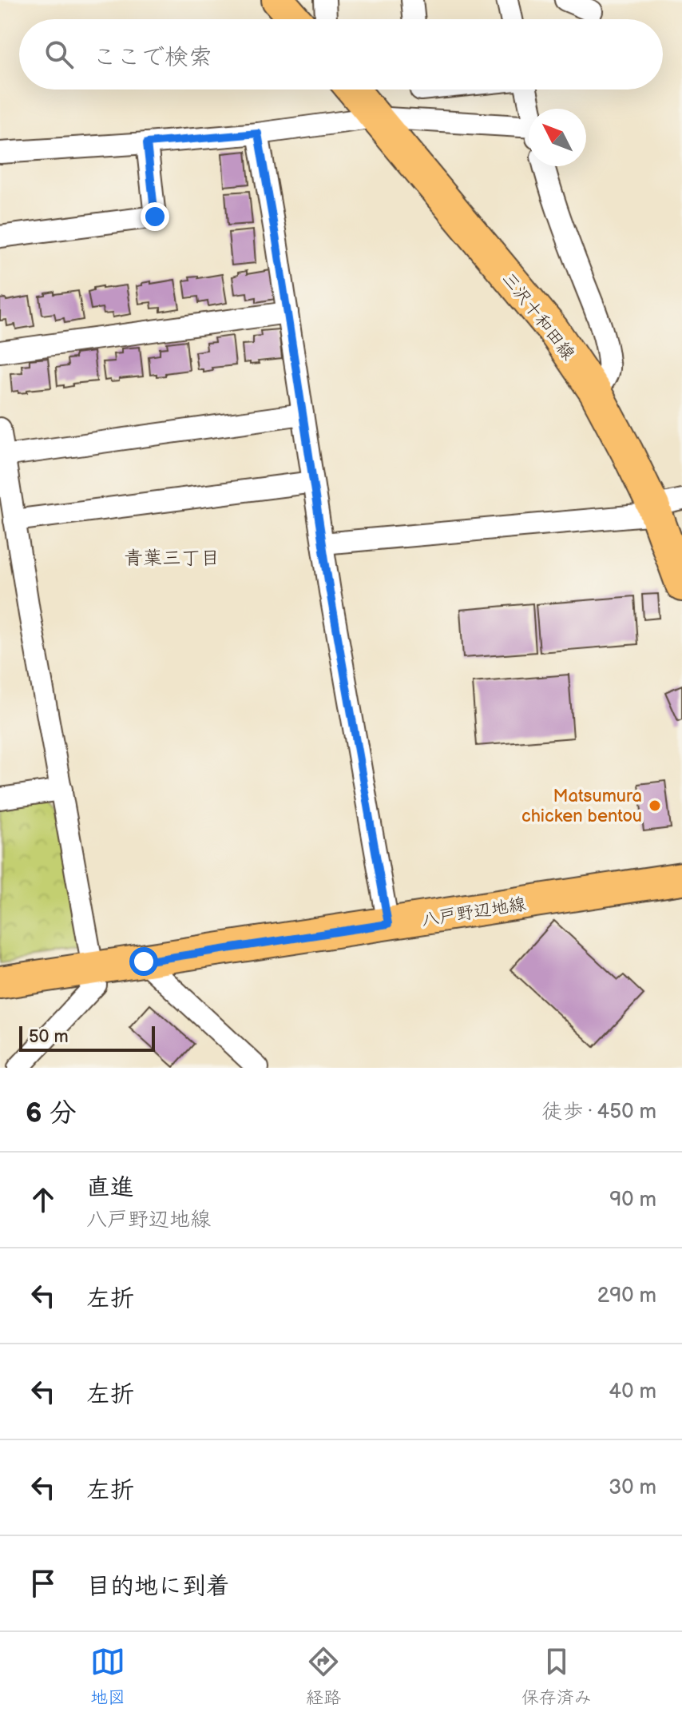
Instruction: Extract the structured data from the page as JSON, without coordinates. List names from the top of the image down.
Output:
{
  "streets": {
    "main road": ["三沢十和田線", "八戸野辺地線"]
  },
  "districts": ["青葉三丁目"],
  "places": ["Matsumura chicken bentou"],
  "scale_bar": "50 m",
  "north": "top left",
  "page": {
    "search": "ここで検索",
    "scale": "50 m",
    "heading": ["6 分", "徒歩 · 450 m"],
    "list": [
      ["直進", "八戸野辺地線", "90 m"],
      ["左折", "290 m"],
      ["左折", "40 m"],
      ["左折", "30 m"],
      "目的地に到着"
    ],
    "nav": ["地図", "経路", "保存済み"]
  }
}
